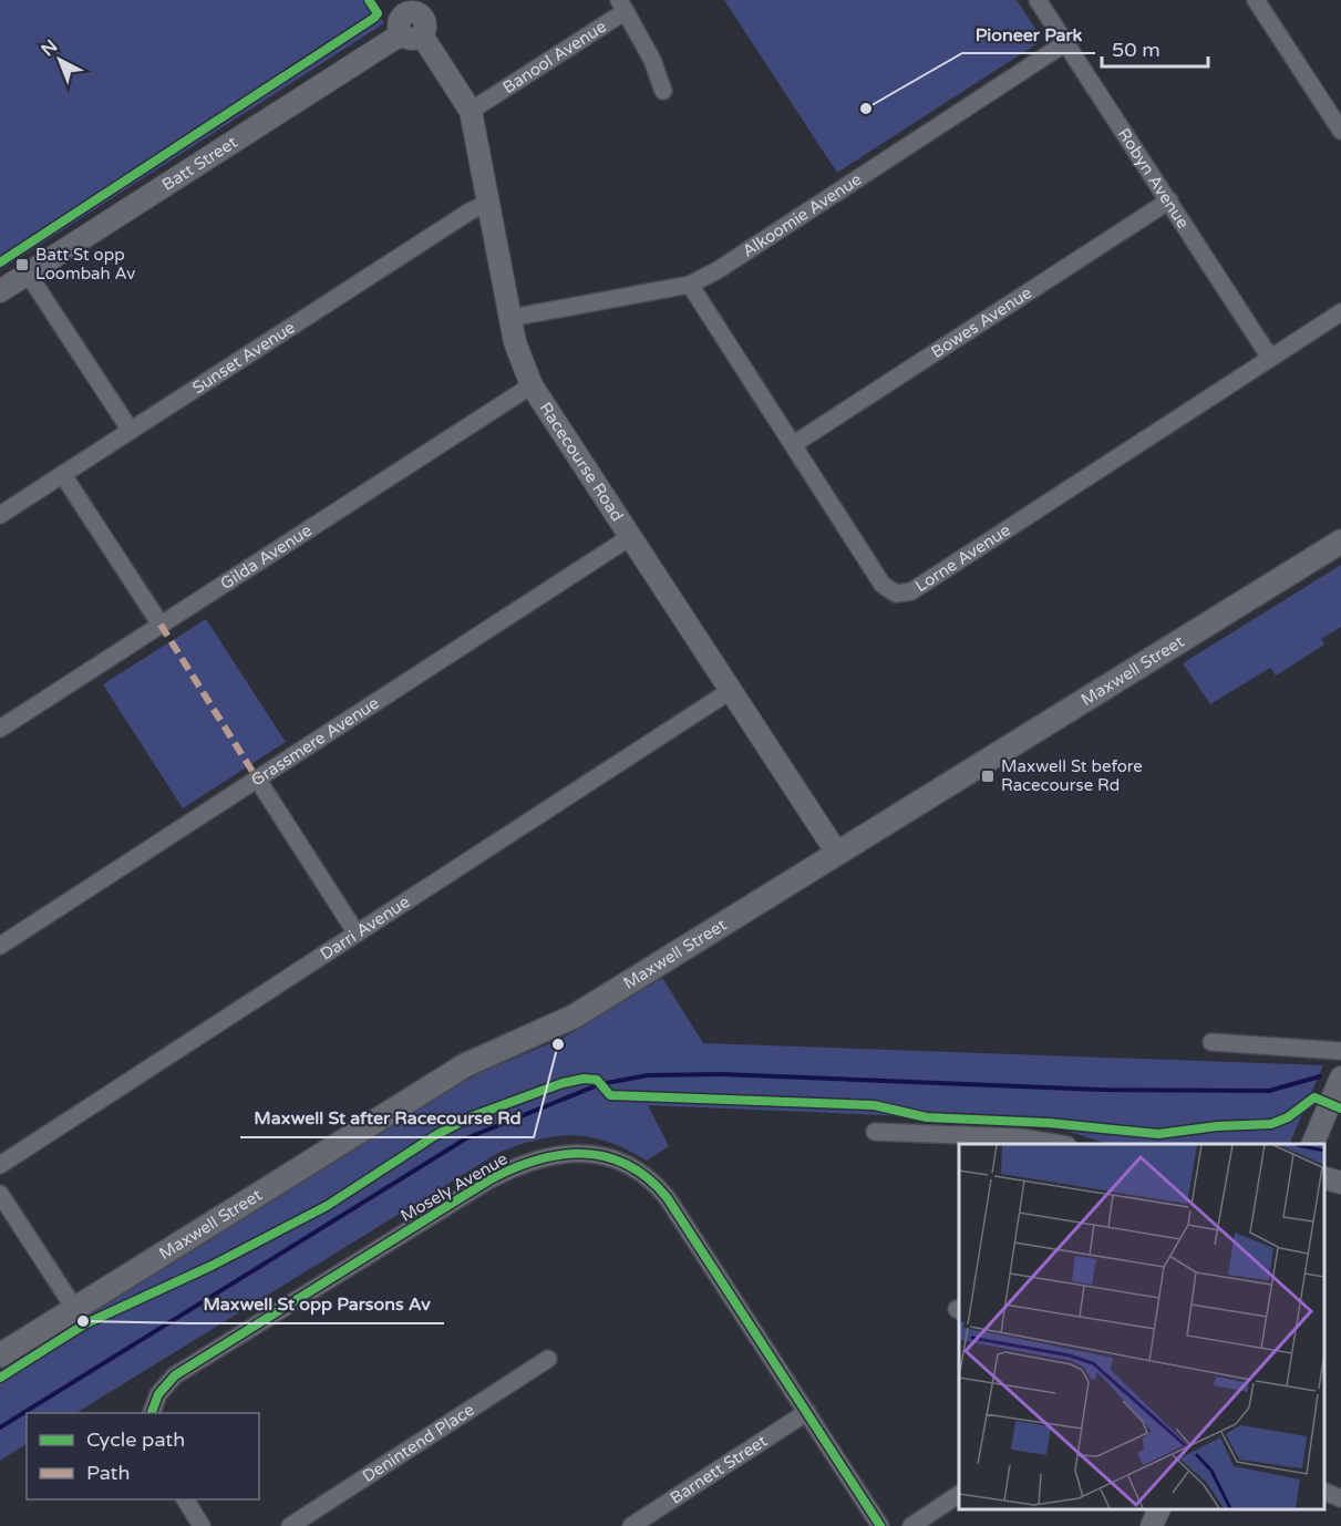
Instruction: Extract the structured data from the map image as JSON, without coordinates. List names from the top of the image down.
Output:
{
  "streets": {
    "main road": ["Maxwell Street"],
    "street": [
      "Banool Avenue",
      "Batt Street",
      "Robyn Avenue",
      "Alkoomie Avenue",
      "Bowes Avenue",
      "Sunset Avenue",
      "Racecourse Road",
      "Gilda Avenue",
      "Lorne Avenue",
      "Grassmere Avenue",
      "Darri Avenue",
      "Mosely Avenue",
      "Denintend Place",
      "Barnett Street"
    ]
  },
  "crossings": [
    ["Banool Avenue", "Racecourse Road"],
    ["Batt Street", "Racecourse Road"],
    ["Robyn Avenue", "Alkoomie Avenue"],
    ["Robyn Avenue", "Bowes Avenue"],
    ["Robyn Avenue", "Lorne Avenue"],
    ["Alkoomie Avenue", "Racecourse Road"],
    ["Alkoomie Avenue", "Lorne Avenue"],
    ["Bowes Avenue", "Lorne Avenue"],
    ["Sunset Avenue", "Racecourse Road"],
    ["Racecourse Road", "Gilda Avenue"],
    ["Racecourse Road", "Maxwell Street"],
    ["Racecourse Road", "Grassmere Avenue"],
    ["Racecourse Road", "Darri Avenue"],
    ["Mosely Avenue", "Barnett Street"]
  ],
  "places": {
    "other": ["Pioneer Park", "Maxwell St after Racecourse Rd", "Maxwell St opp Parsons Av"],
    "transit": ["Batt St opp Loombah Av", "Maxwell St before Racecourse Rd"]
  },
  "legend": ["Cycle path", "Path"],
  "scale_bar": "50 m",
  "north": "top left"
}
